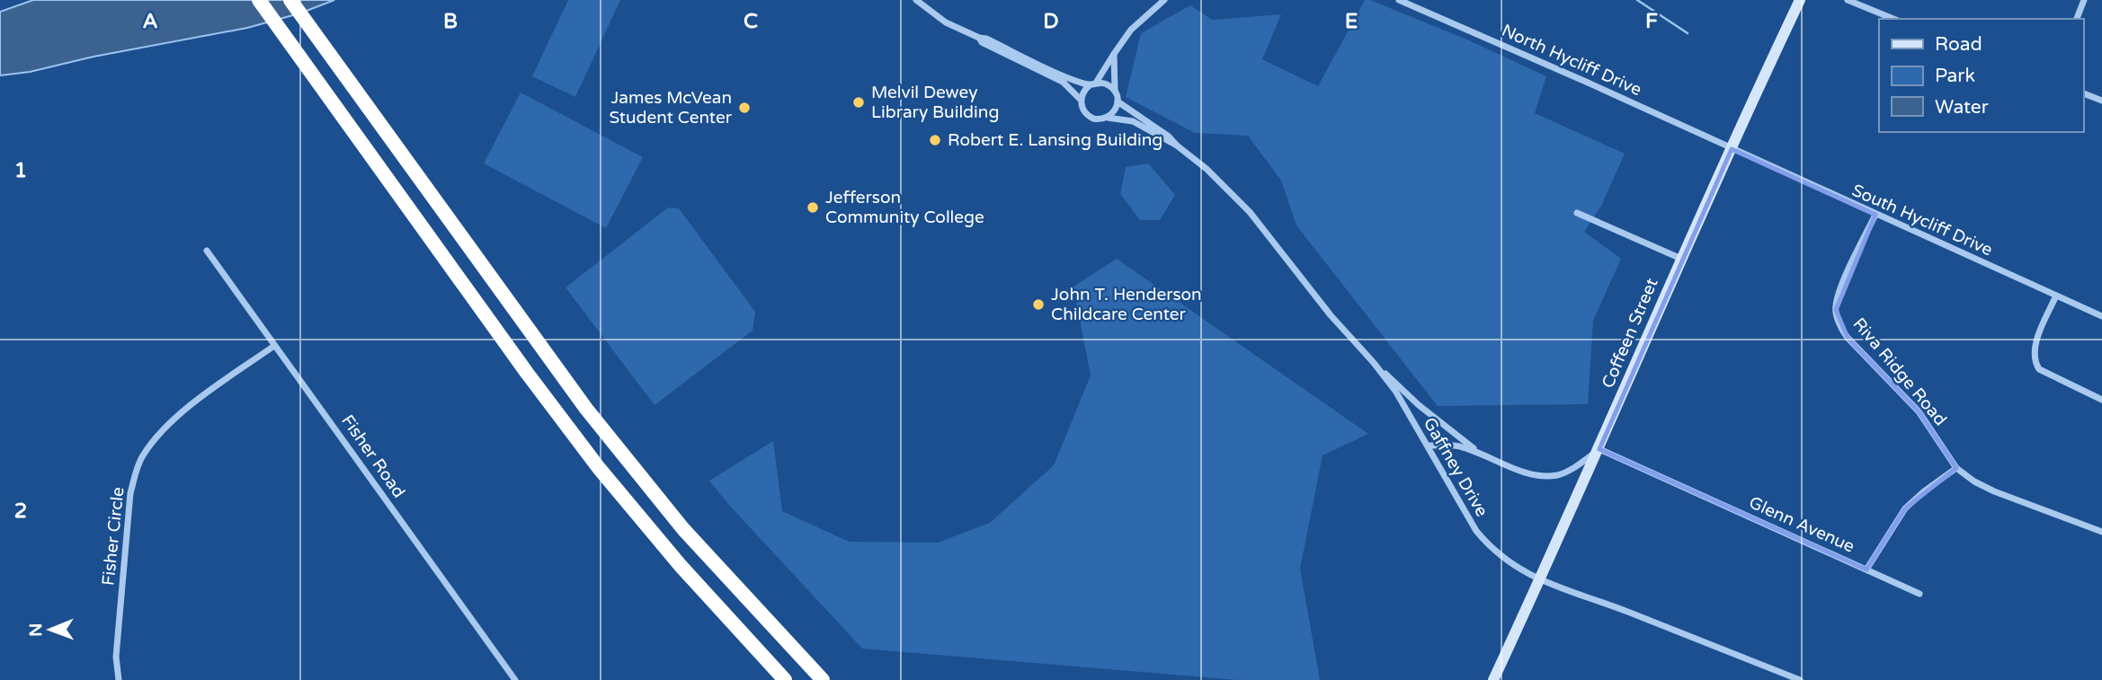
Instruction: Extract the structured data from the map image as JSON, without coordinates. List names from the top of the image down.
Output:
{
  "streets": {
    "main road": ["Coffeen Street"],
    "street": [
      "North Hycliff Drive",
      "South Hycliff Drive",
      "Riva Ridge Road",
      "Fisher Road",
      "Gaffney Drive",
      "Glenn Avenue",
      "Fisher Circle"
    ]
  },
  "crossings": [
    ["North Hycliff Drive", "South Hycliff Drive"],
    ["North Hycliff Drive", "Coffeen Street"],
    ["South Hycliff Drive", "Coffeen Street"],
    ["South Hycliff Drive", "Riva Ridge Road"],
    ["Coffeen Street", "Gaffney Drive"],
    ["Coffeen Street", "Glenn Avenue"],
    ["Riva Ridge Road", "Glenn Avenue"],
    ["Fisher Road", "Fisher Circle"]
  ],
  "places": [
    "Melvil Dewey Library Building",
    "James McVean Student Center",
    "Robert E. Lansing Building",
    "Jefferson Community College",
    "John T. Henderson Childcare Center"
  ],
  "legend": ["Road", "Park", "Water"],
  "north": "left",
  "grid": {
    "columns": [
      "A",
      "B",
      "C",
      "D",
      "E",
      "F"
    ],
    "rows": ["1", "2"]
  }
}
